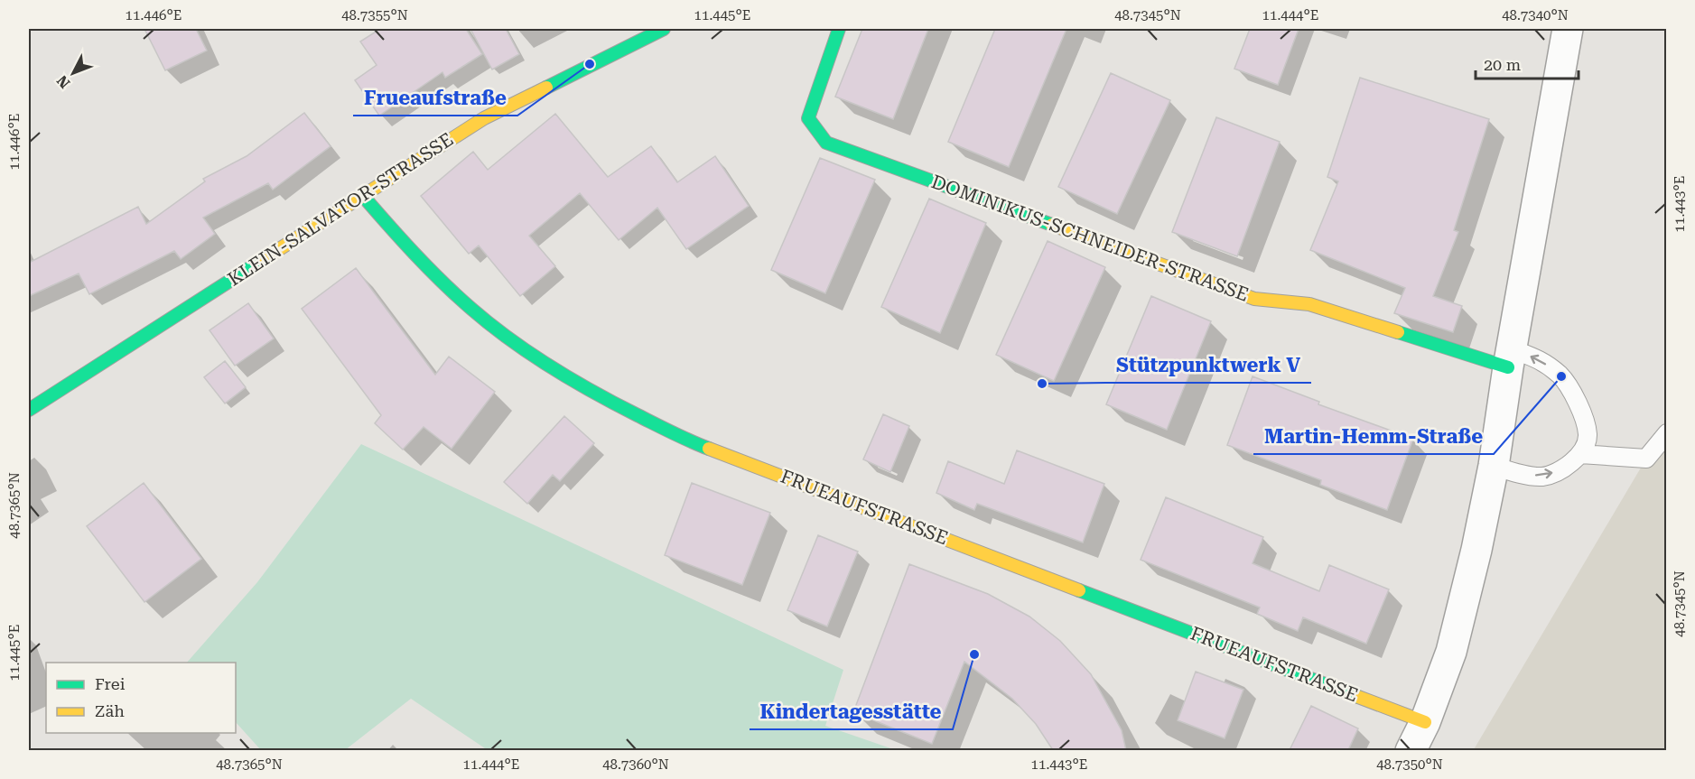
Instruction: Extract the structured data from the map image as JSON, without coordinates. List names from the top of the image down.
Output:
{
  "streets": {
    "street": ["KLEIN-SALVATOR-STRASSE", "DOMINIKUS-SCHNEIDER-STRASSE", "FRUEAUFSTRASSE"]
  },
  "crossings": [
    ["KLEIN-SALVATOR-STRASSE", "FRUEAUFSTRASSE"]
  ],
  "places": [
    "Frueaufstraße",
    "Martin-Hemm-Straße",
    "Stützpunktwerk V",
    "Kindertagesstätte"
  ],
  "legend": ["Frei", "Zäh"],
  "scale_bar": "20 m",
  "north": "bottom left",
  "coordinates": [
    "11.446°E",
    "48.7355°N",
    "11.445°E",
    "48.7345°N",
    "11.444°E",
    "48.7340°N",
    "11.443°E",
    "48.7365°N",
    "48.7360°N",
    "48.7350°N"
  ]
}
